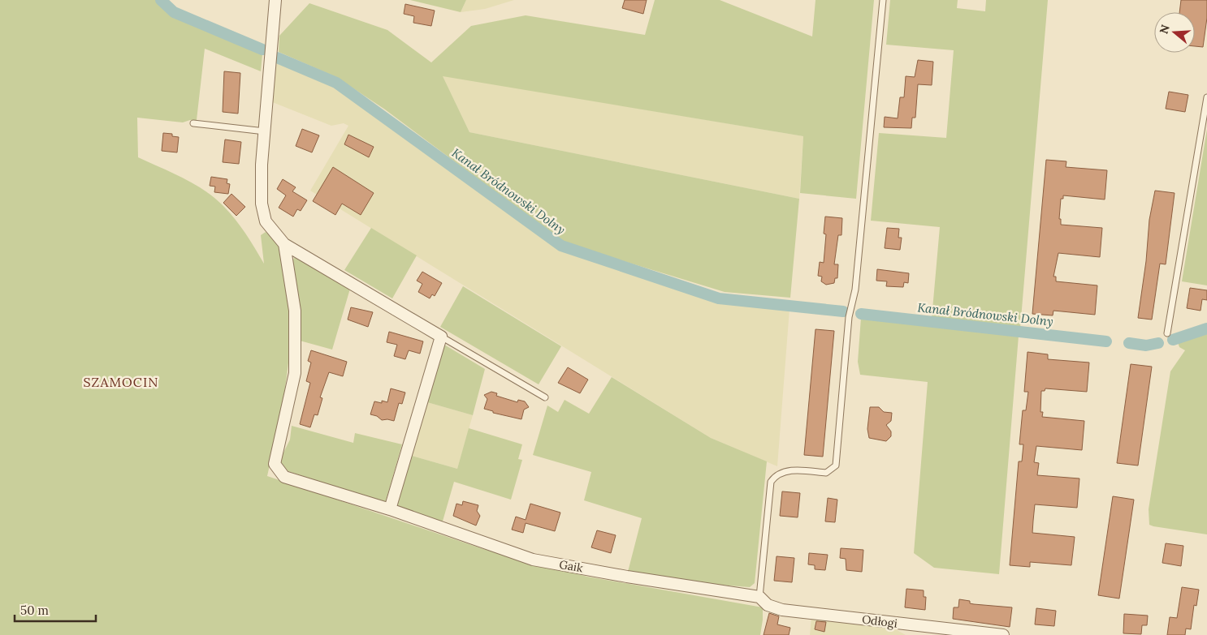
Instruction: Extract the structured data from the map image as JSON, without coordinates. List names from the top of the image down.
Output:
{
  "streets": {
    "street": ["Gaik", "Odłogi"]
  },
  "crossings": [
    ["Gaik", "Odłogi"]
  ],
  "districts": ["SZAMOCIN"],
  "water": ["Kanał Bródnowski Dolny"],
  "scale_bar": "50 m",
  "north": "left"
}
